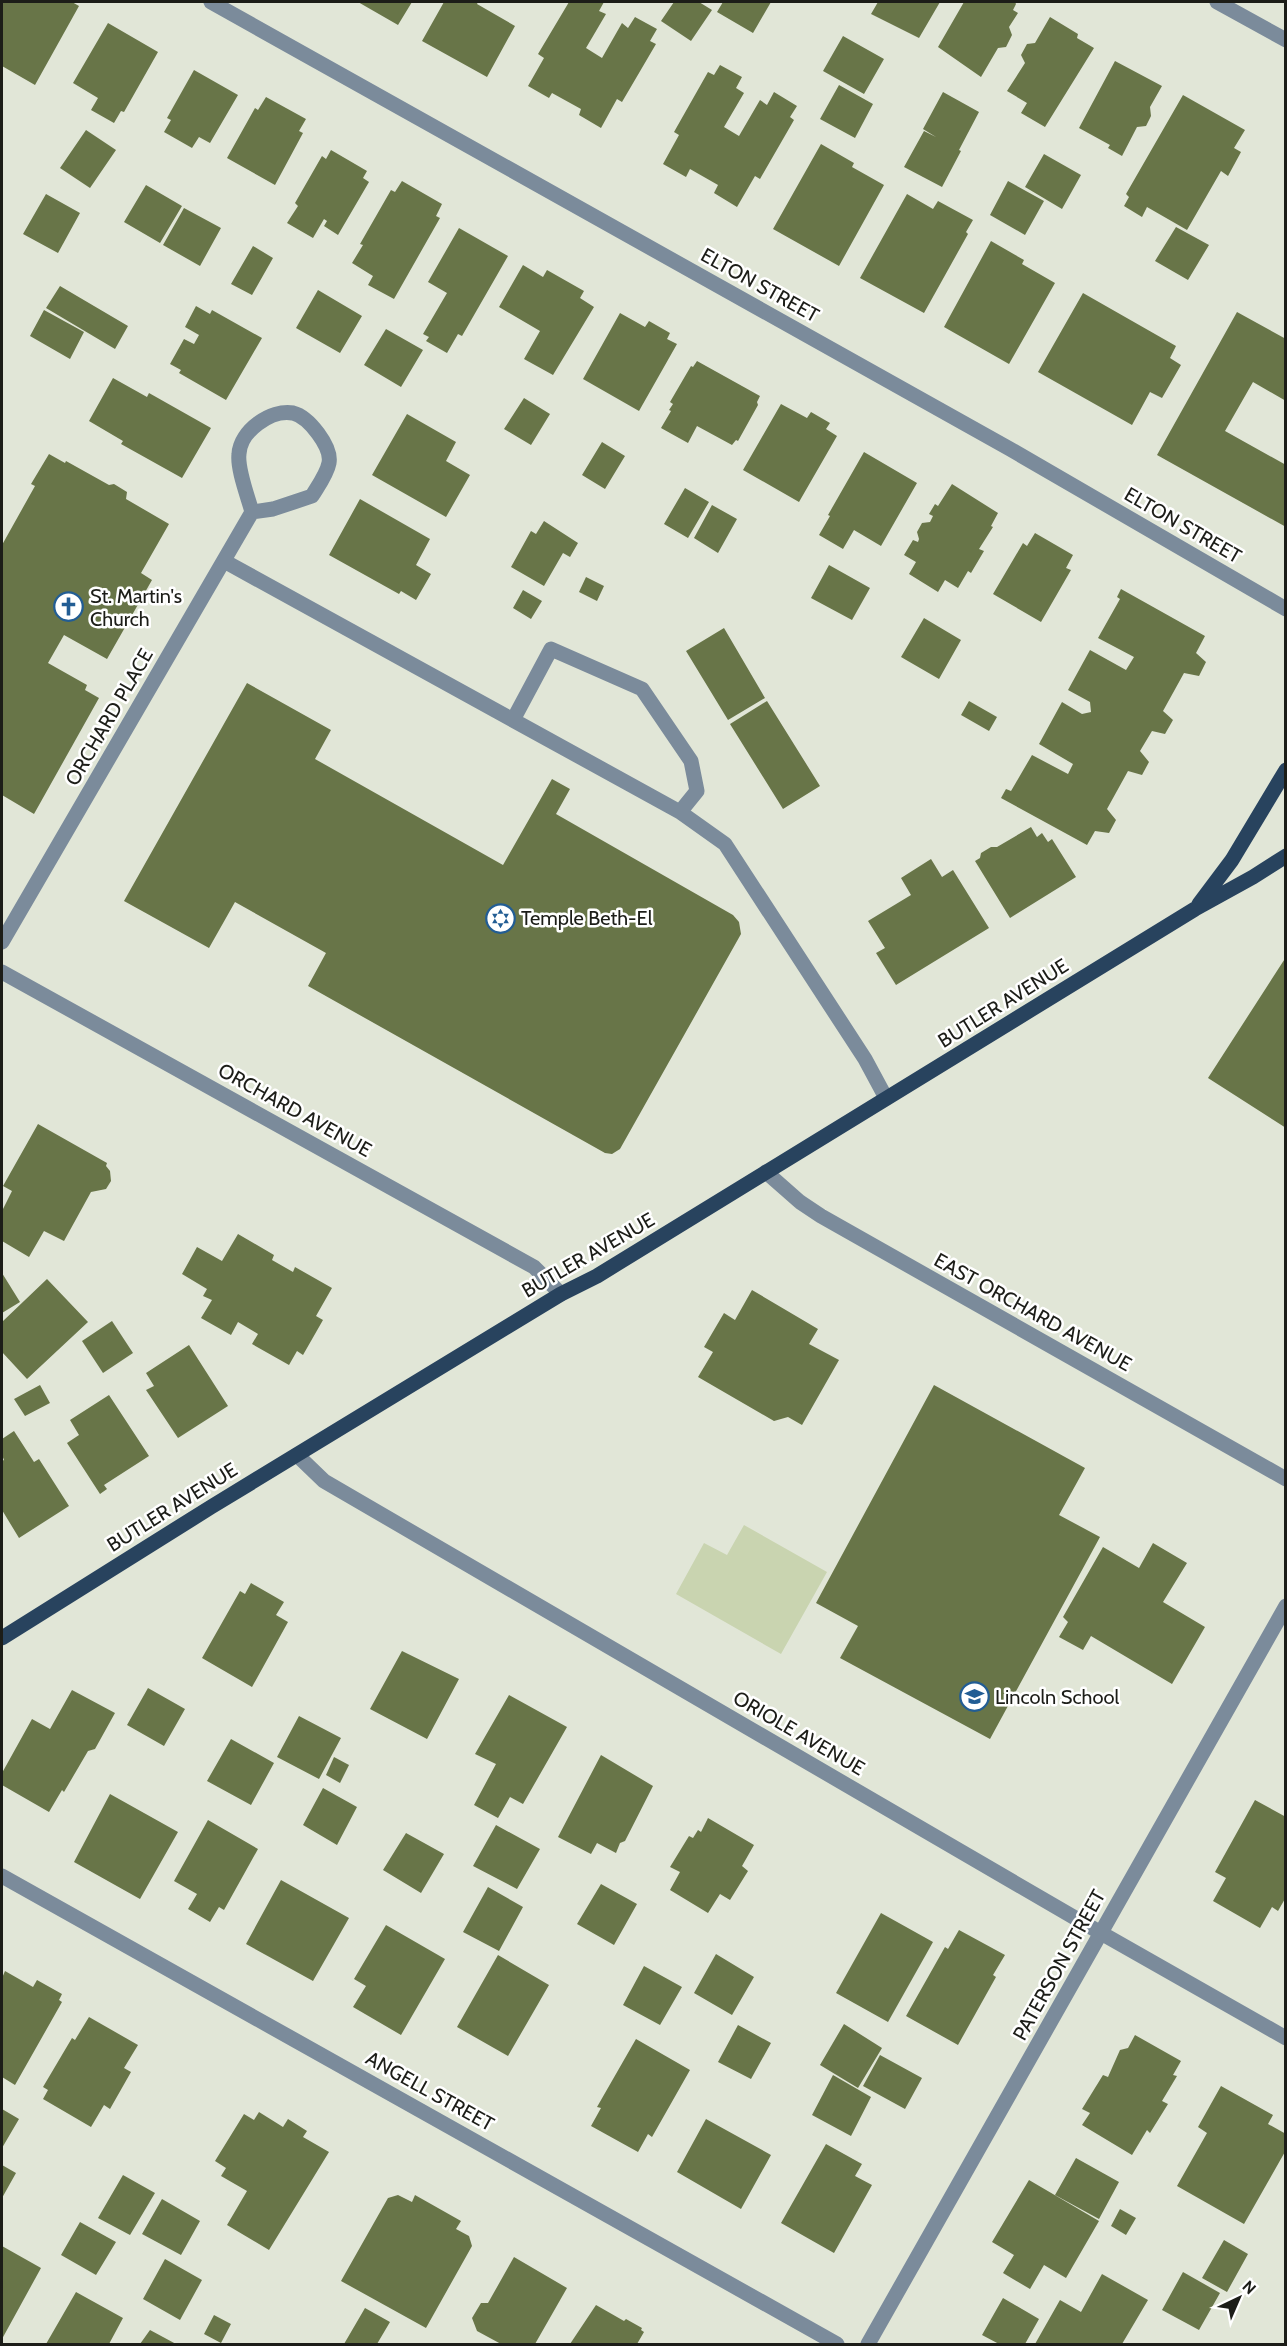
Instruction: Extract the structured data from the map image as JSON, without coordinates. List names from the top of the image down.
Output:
{
  "streets": {
    "main road": ["BUTLER AVENUE"],
    "street": [
      "ELTON STREET",
      "ORCHARD PLACE",
      "ORCHARD AVENUE",
      "EAST ORCHARD AVENUE",
      "ORIOLE AVENUE",
      "PATERSON STREET",
      "ANGELL STREET"
    ]
  },
  "crossings": [
    ["BUTLER AVENUE", "ORCHARD AVENUE"],
    ["BUTLER AVENUE", "EAST ORCHARD AVENUE"],
    ["BUTLER AVENUE", "ORIOLE AVENUE"],
    ["ORIOLE AVENUE", "PATERSON STREET"]
  ],
  "places": {
    "church": ["St. Martin's Church"],
    "synagogue": ["Temple Beth-El"],
    "school or university": ["Lincoln School"]
  },
  "north": "top right"
}
